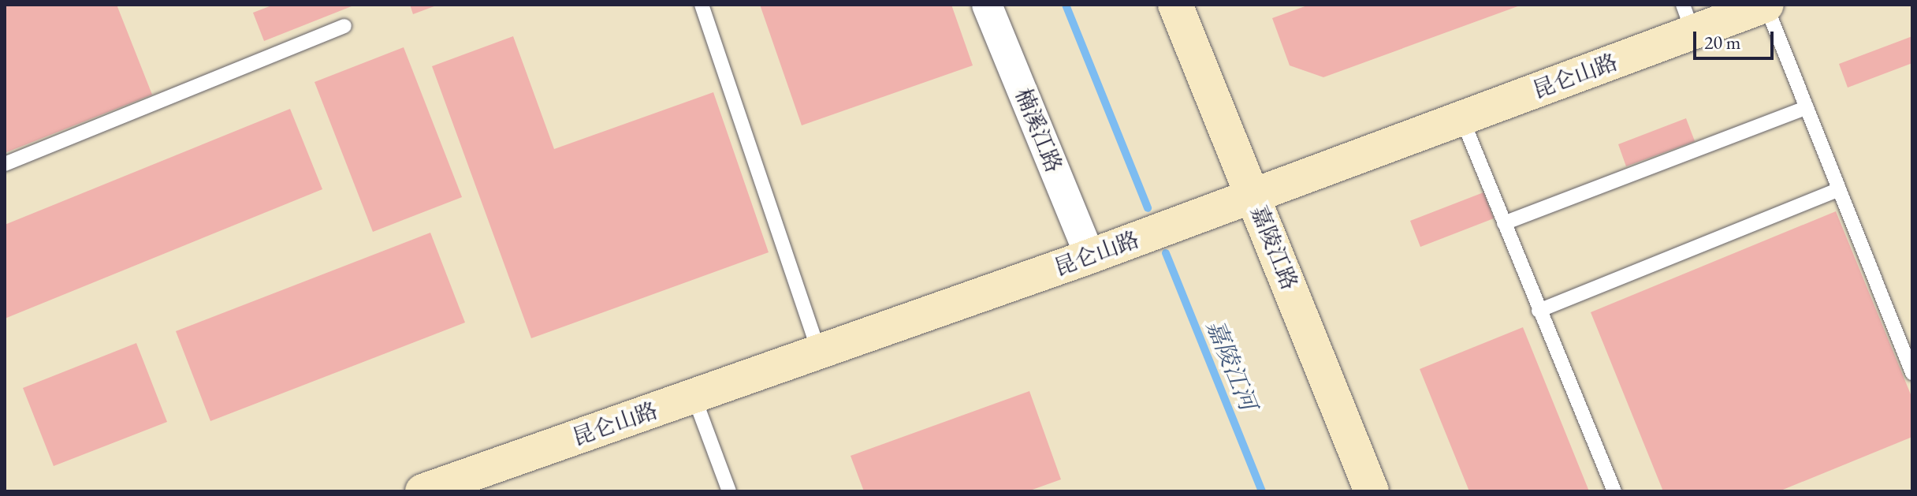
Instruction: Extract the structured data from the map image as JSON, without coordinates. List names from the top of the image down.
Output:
{
  "streets": {
    "street": ["昆仑山路", "楠溪江路", "嘉陵江路"]
  },
  "crossings": [
    ["昆仑山路", "楠溪江路"],
    ["昆仑山路", "嘉陵江路"]
  ],
  "water": ["嘉陵江河"],
  "scale_bar": "20 m"
}
